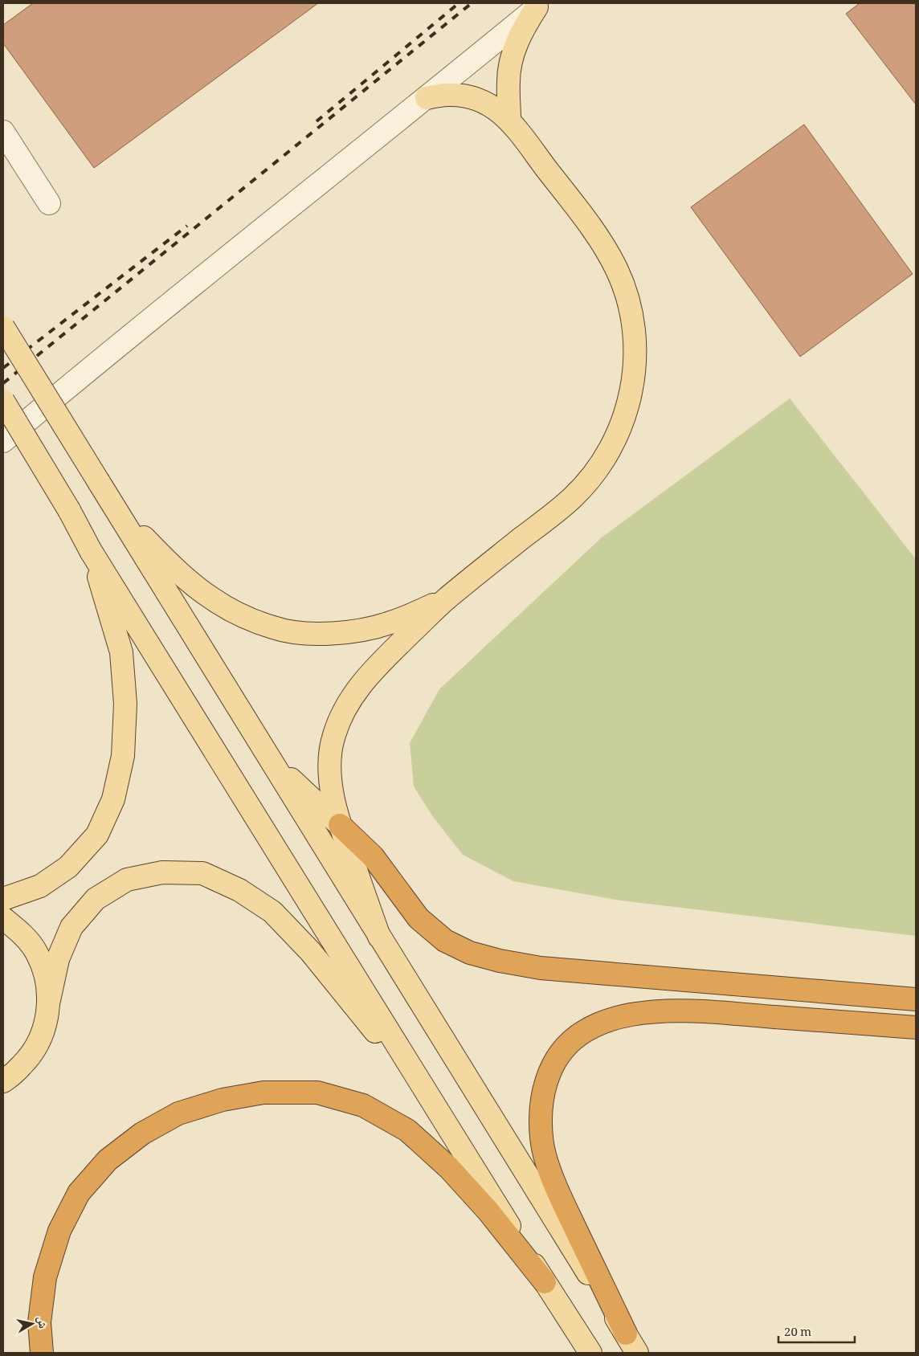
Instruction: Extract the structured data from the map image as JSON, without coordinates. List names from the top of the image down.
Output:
{
  "scale_bar": "20 m",
  "north": "right"
}
